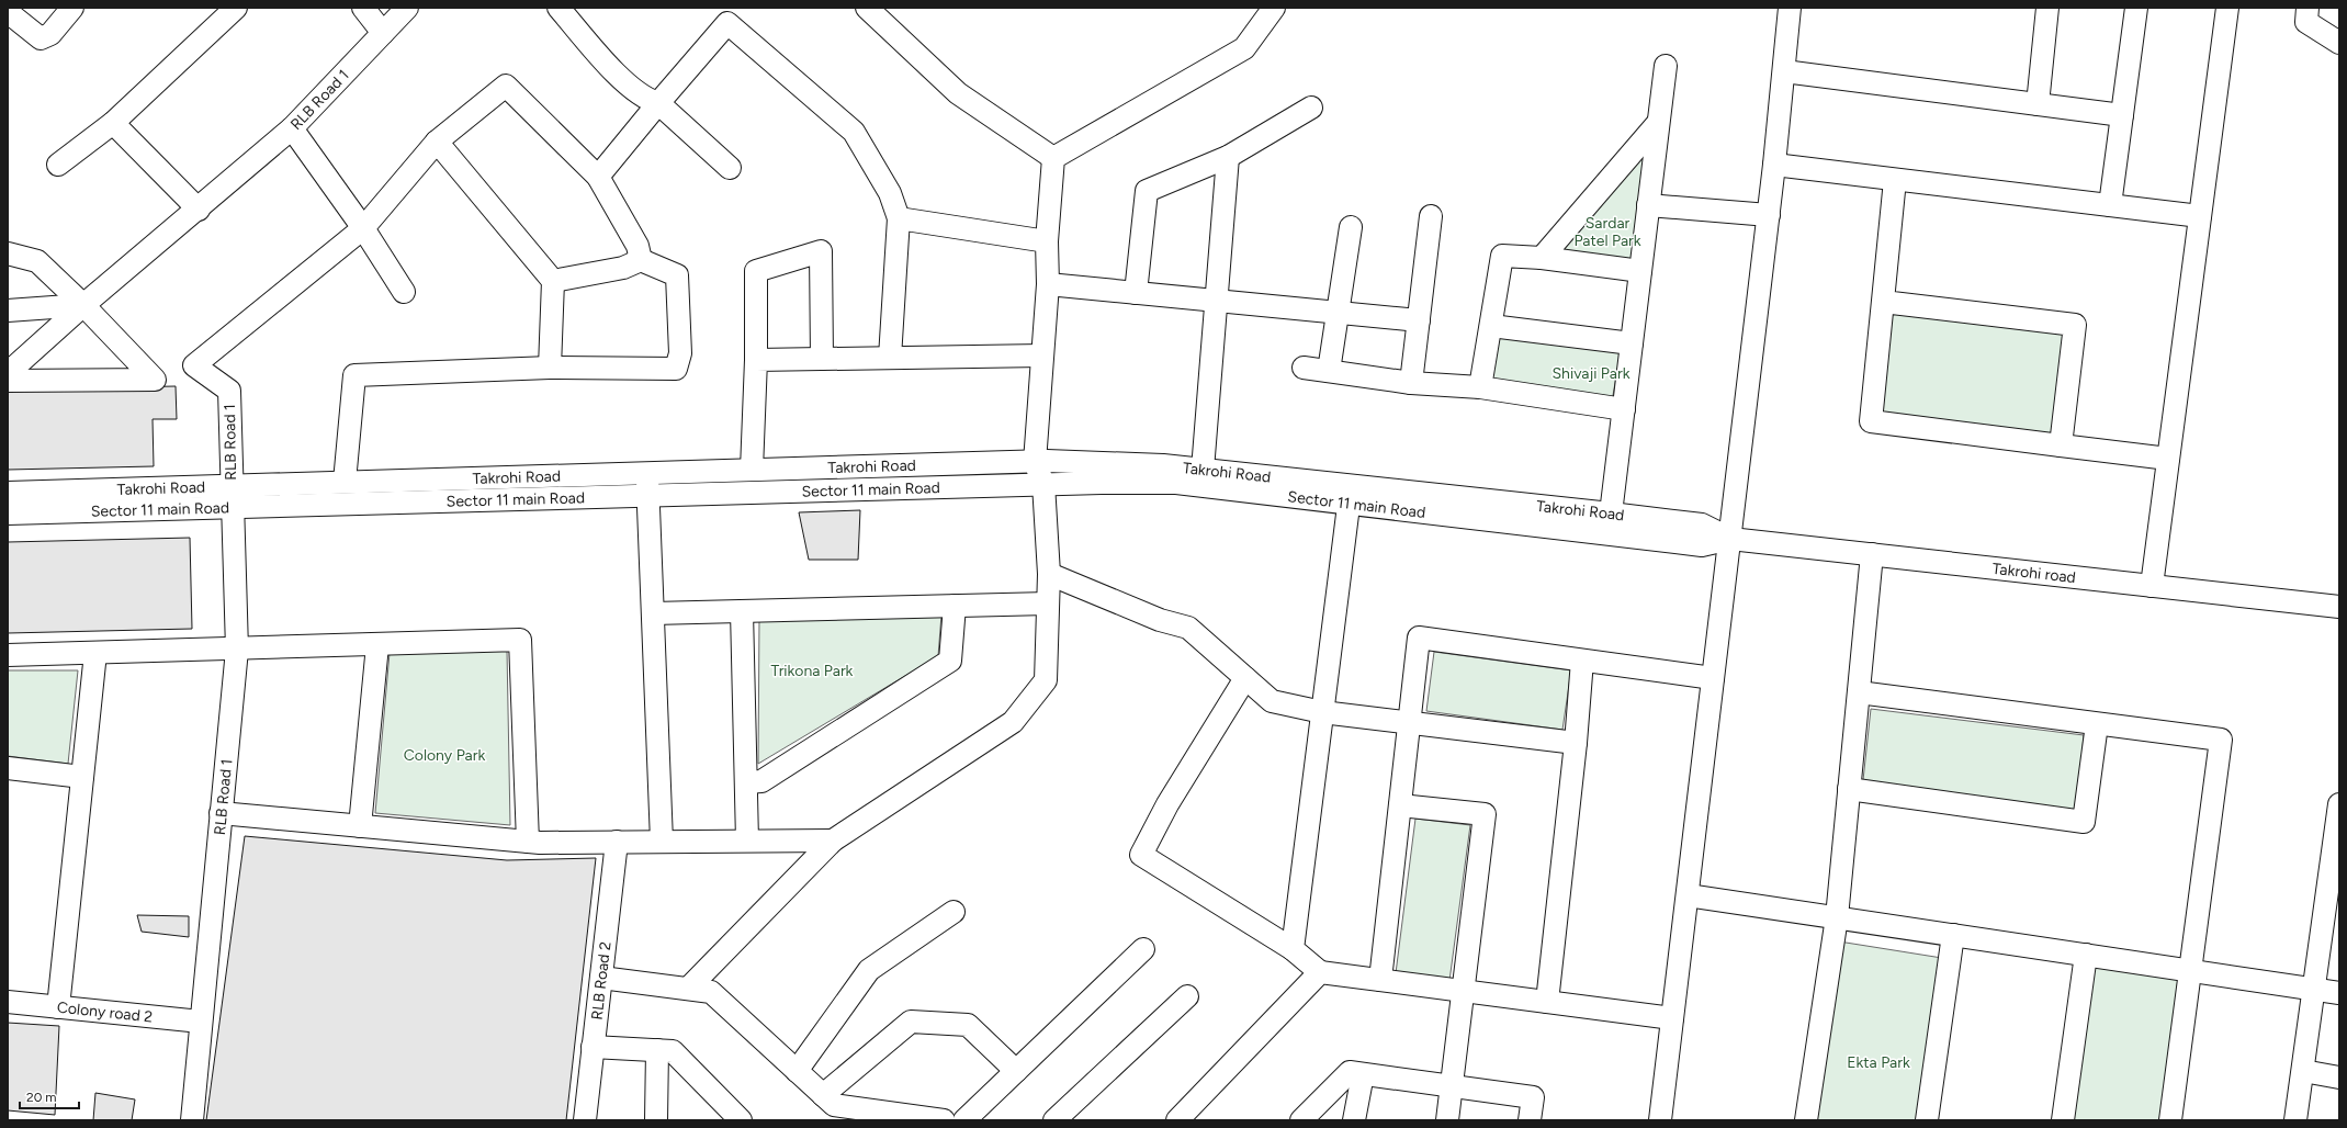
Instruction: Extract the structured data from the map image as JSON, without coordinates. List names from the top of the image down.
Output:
{
  "streets": {
    "street": [
      "RLB Road 1",
      "Takrohi Road",
      "Sector 11 main Road",
      "Takrohi road",
      "RLB Road 2",
      "Colony road 2"
    ]
  },
  "crossings": [
    ["RLB Road 1", "Takrohi Road"],
    ["RLB Road 1", "Sector 11 main Road"],
    ["RLB Road 1", "Colony road 2"],
    ["Takrohi Road", "Sector 11 main Road"],
    ["Takrohi Road", "Takrohi road"],
    ["Sector 11 main Road", "Takrohi road"]
  ],
  "parks": [
    "Sardar Patel Park",
    "Shivaji Park",
    "Trikona Park",
    "Colony Park",
    "Ekta Park"
  ],
  "scale_bar": "20 m"
}
